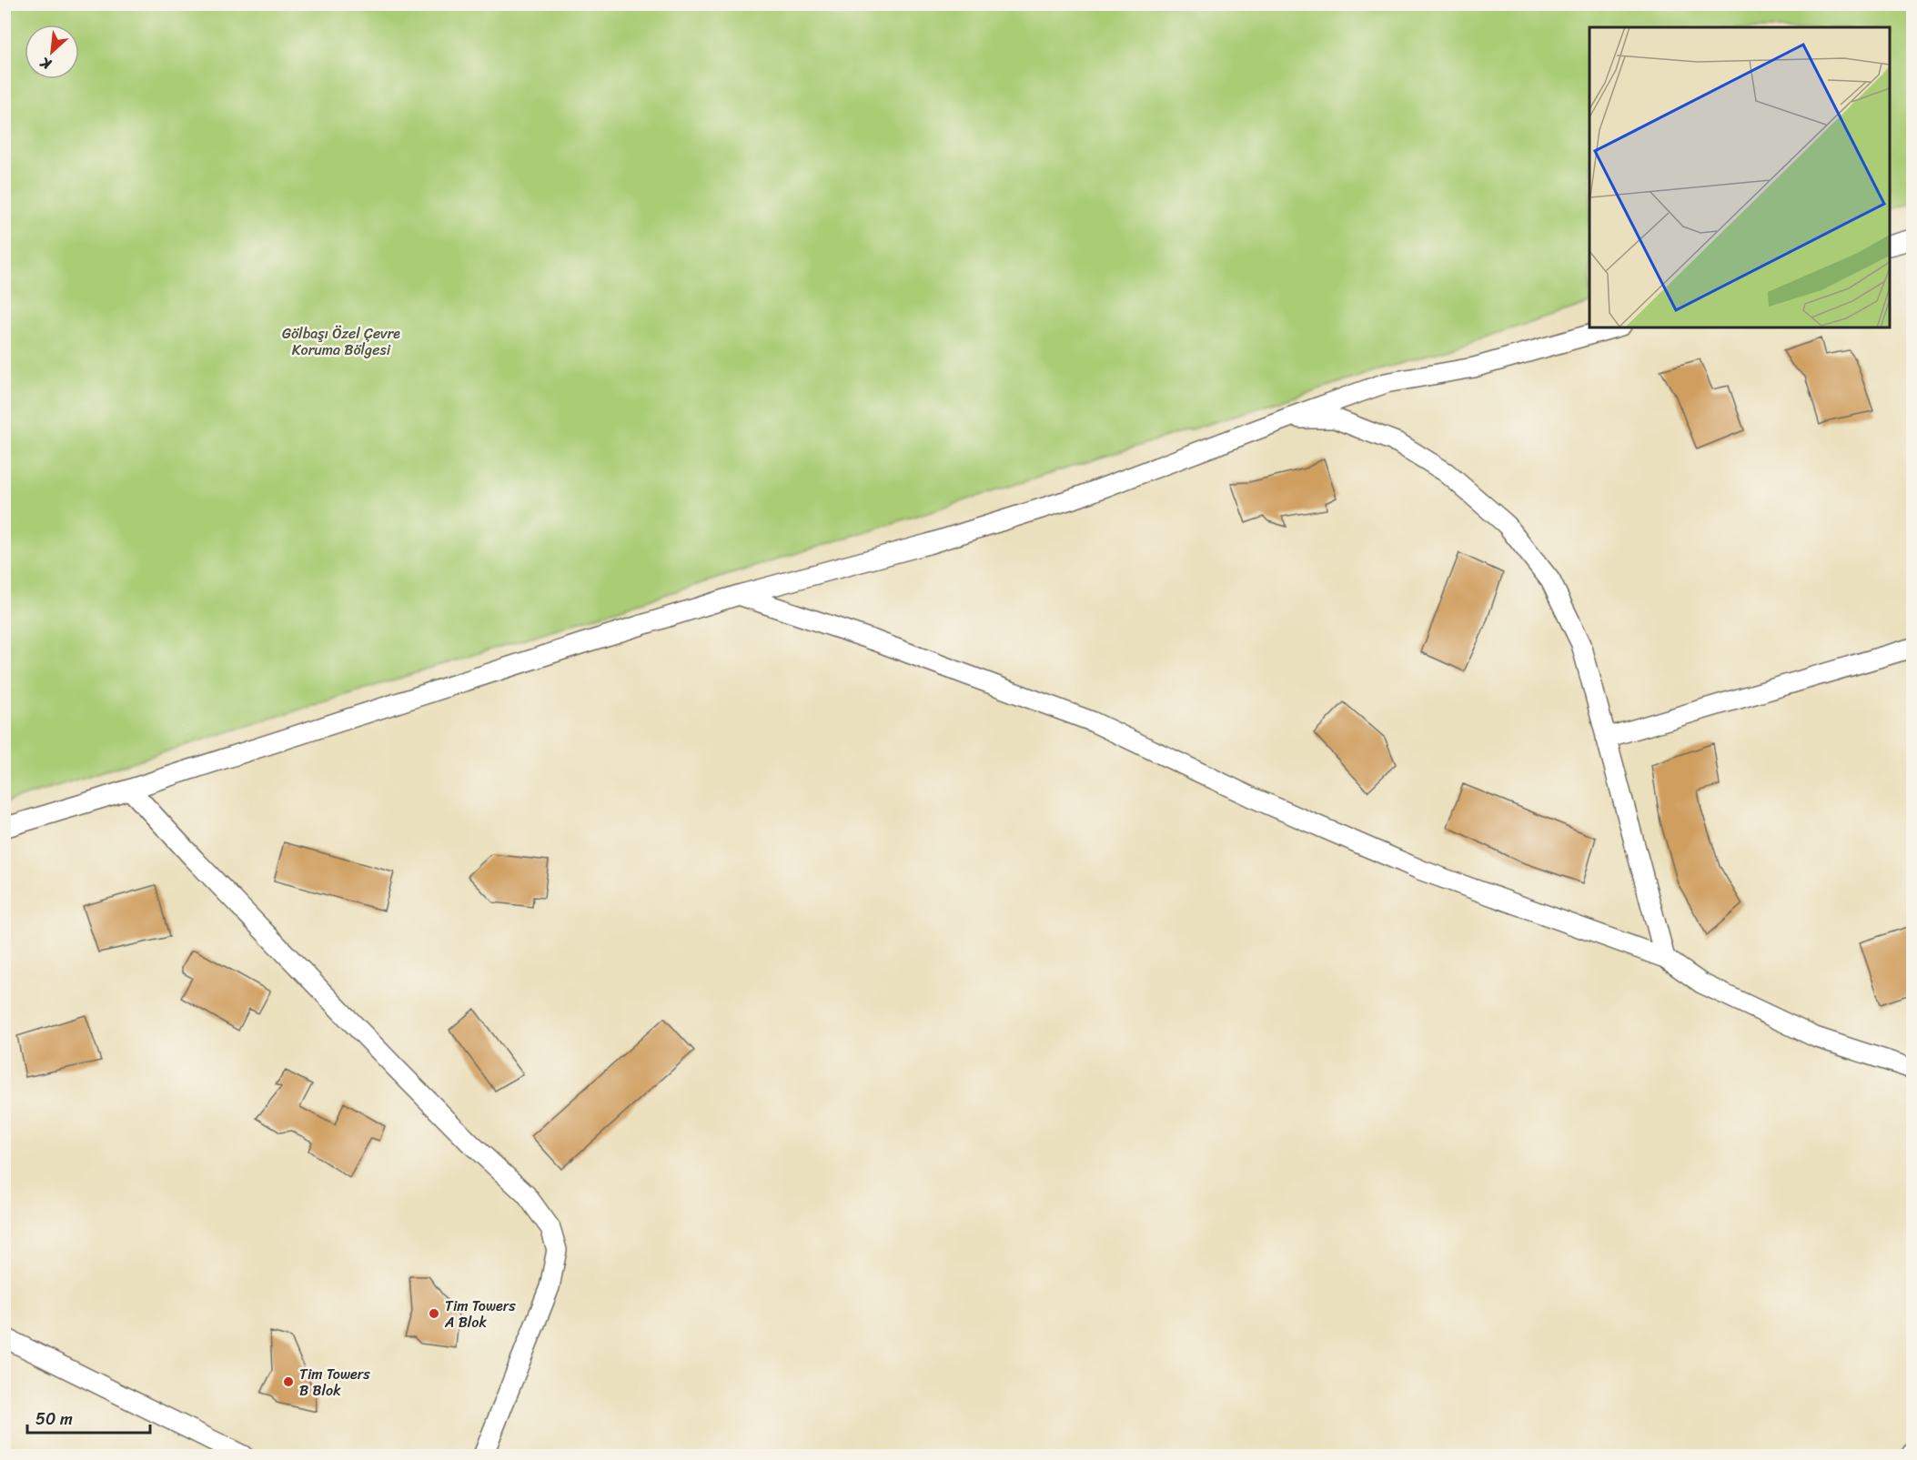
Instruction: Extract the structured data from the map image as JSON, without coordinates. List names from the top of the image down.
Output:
{
  "parks": ["Gölbaşı Özel Çevre Koruma Bölgesi"],
  "places": ["Tim Towers A Blok", "Tim Towers B Blok"],
  "scale_bar": "50 m",
  "north": "bottom left"
}
